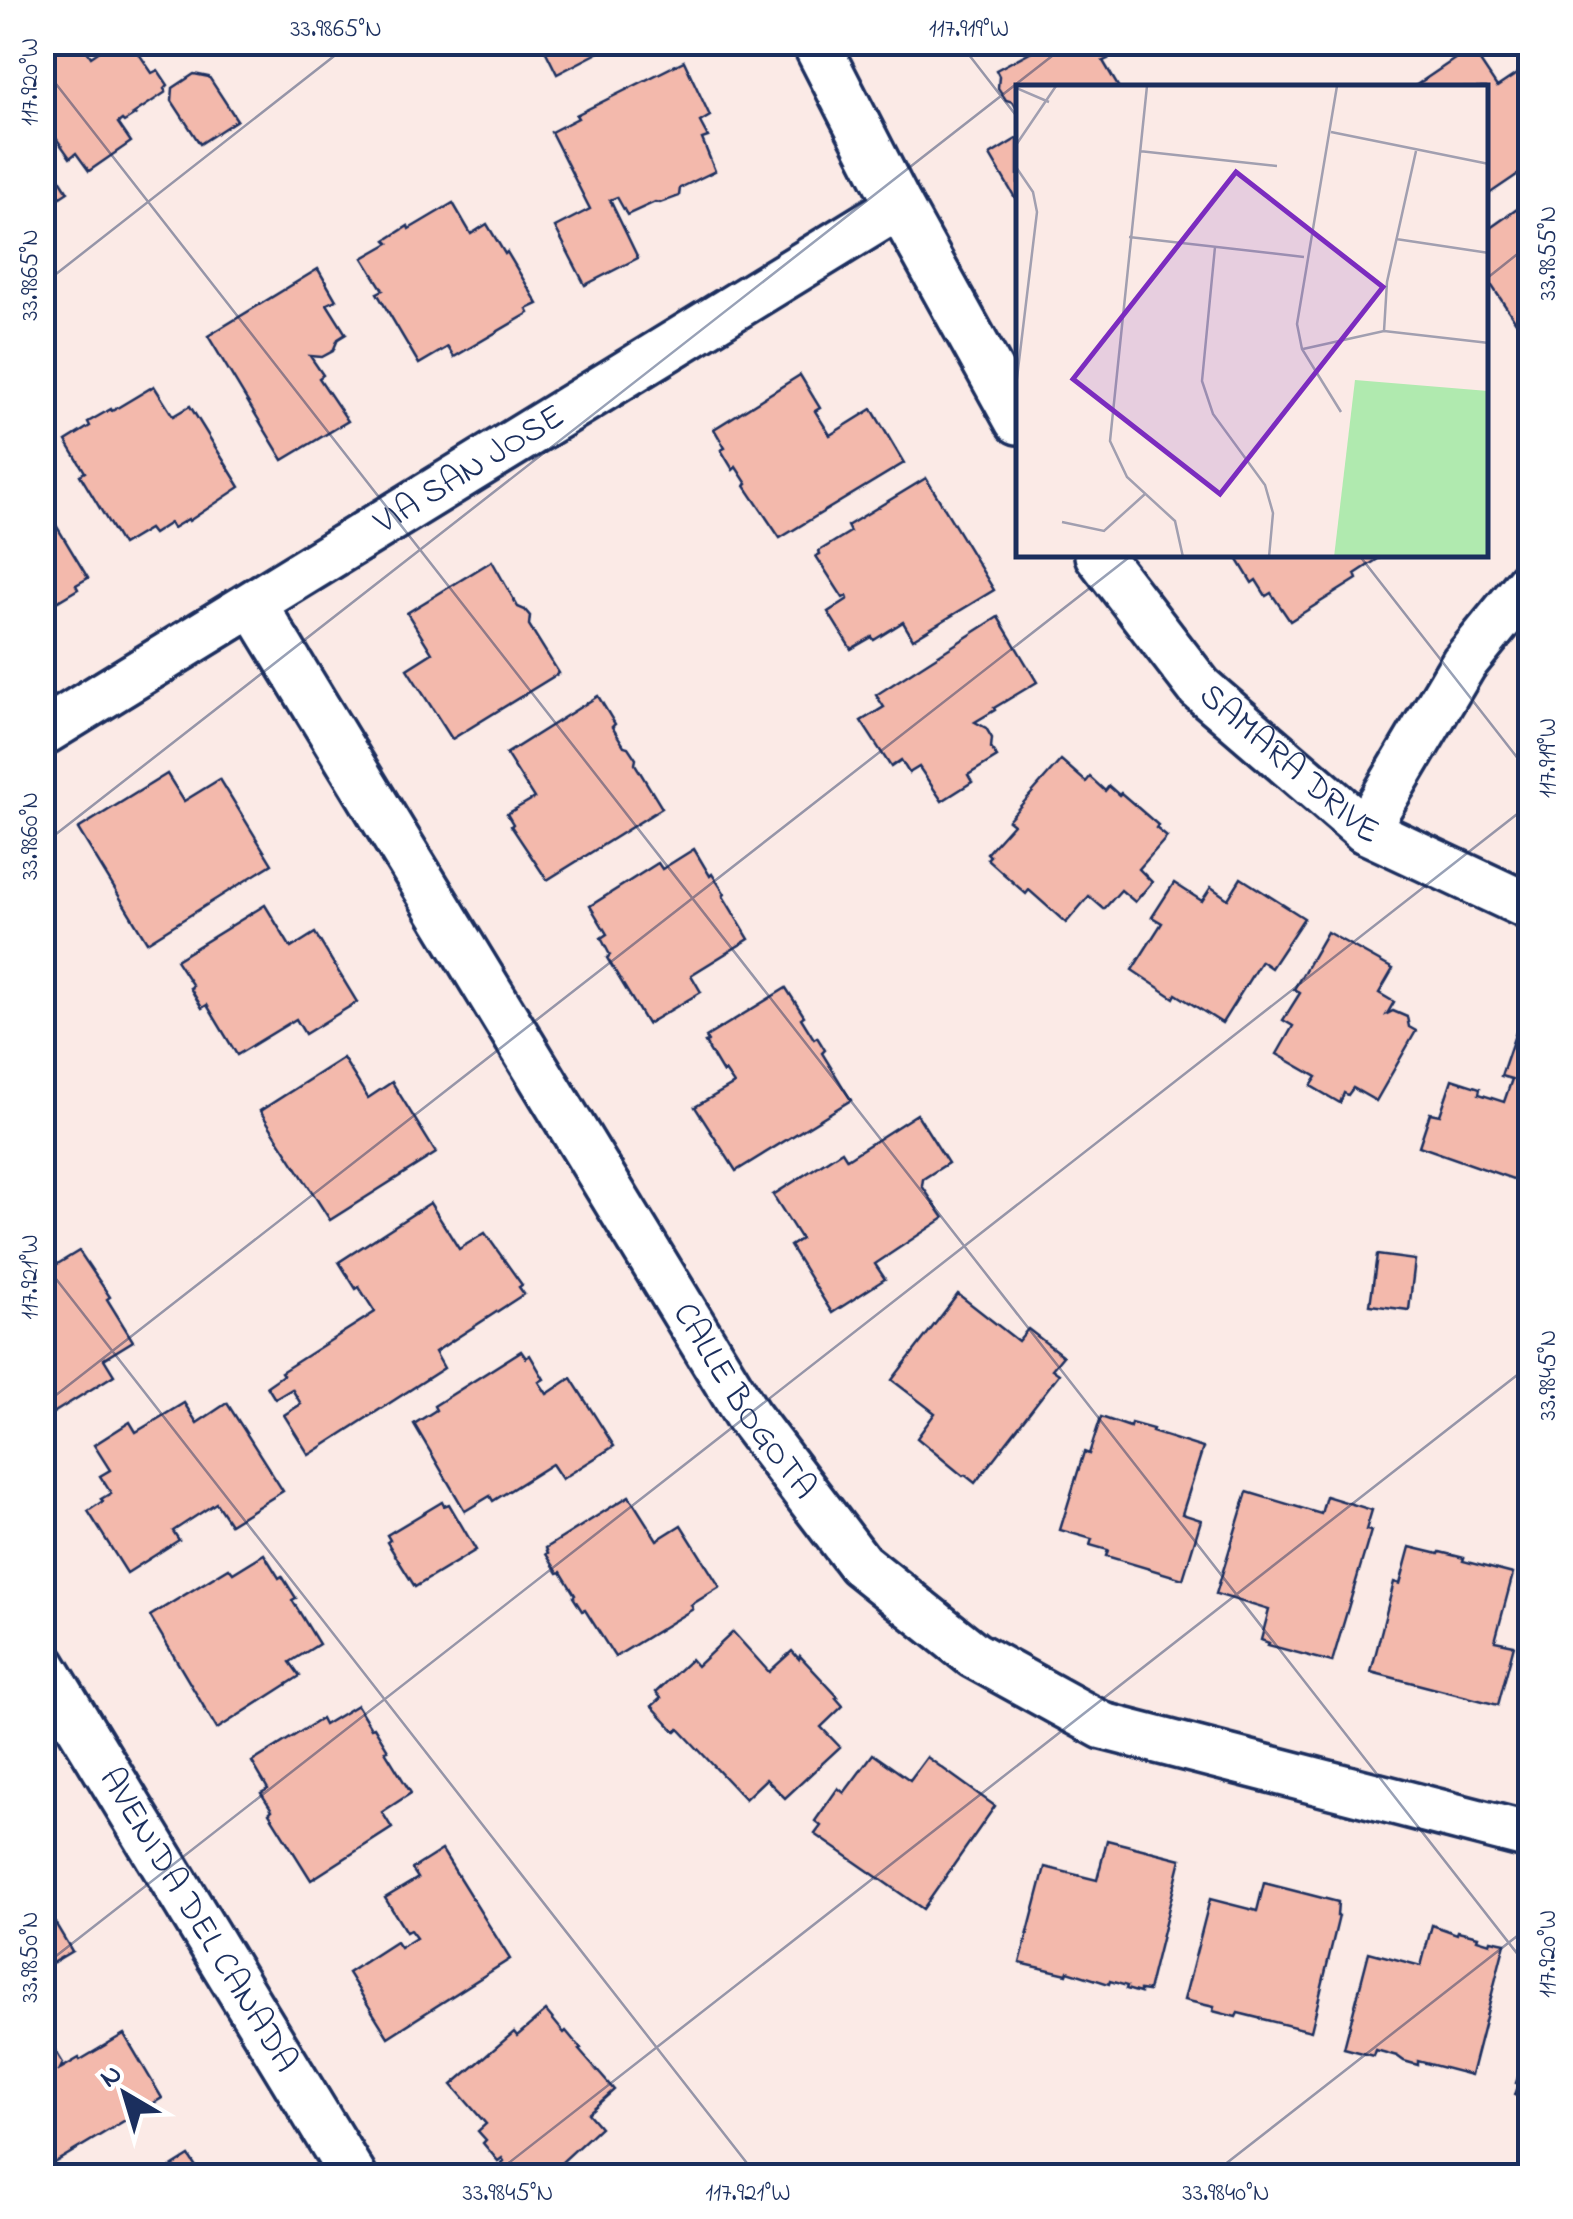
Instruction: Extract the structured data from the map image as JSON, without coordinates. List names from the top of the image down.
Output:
{
  "streets": {
    "street": [
      "VIA SAN JOSE",
      "SAMARA DRIVE",
      "CALLE BOGOTA",
      "AVENIDA DEL CANADA"
    ]
  },
  "crossings": [
    ["VIA SAN JOSE", "CALLE BOGOTA"]
  ],
  "north": "top left",
  "coordinates": [
    "33.9865°N",
    "117.919°W",
    "117.920°W",
    "33.9855°N",
    "33.9860°N",
    "117.921°W",
    "33.9845°N",
    "33.9850°N",
    "33.9840°N"
  ]
}
